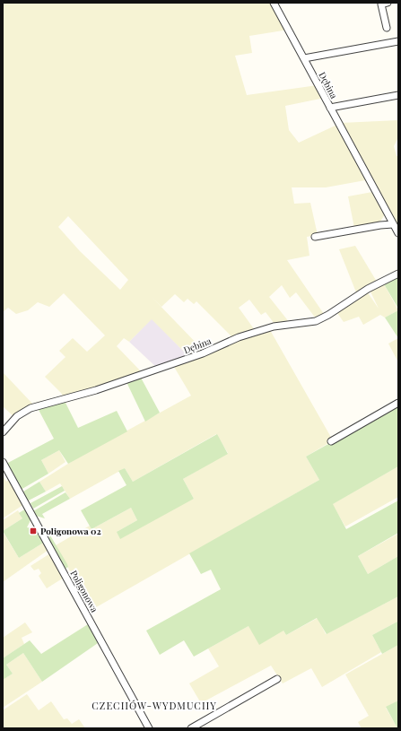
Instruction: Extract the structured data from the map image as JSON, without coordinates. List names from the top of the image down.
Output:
{
  "streets": {
    "street": ["Dębina", "Poligonowa"]
  },
  "districts": ["CZECHÓW-WYDMUCHY"],
  "places": {
    "transit": ["Poligonowa 02"]
  }
}
